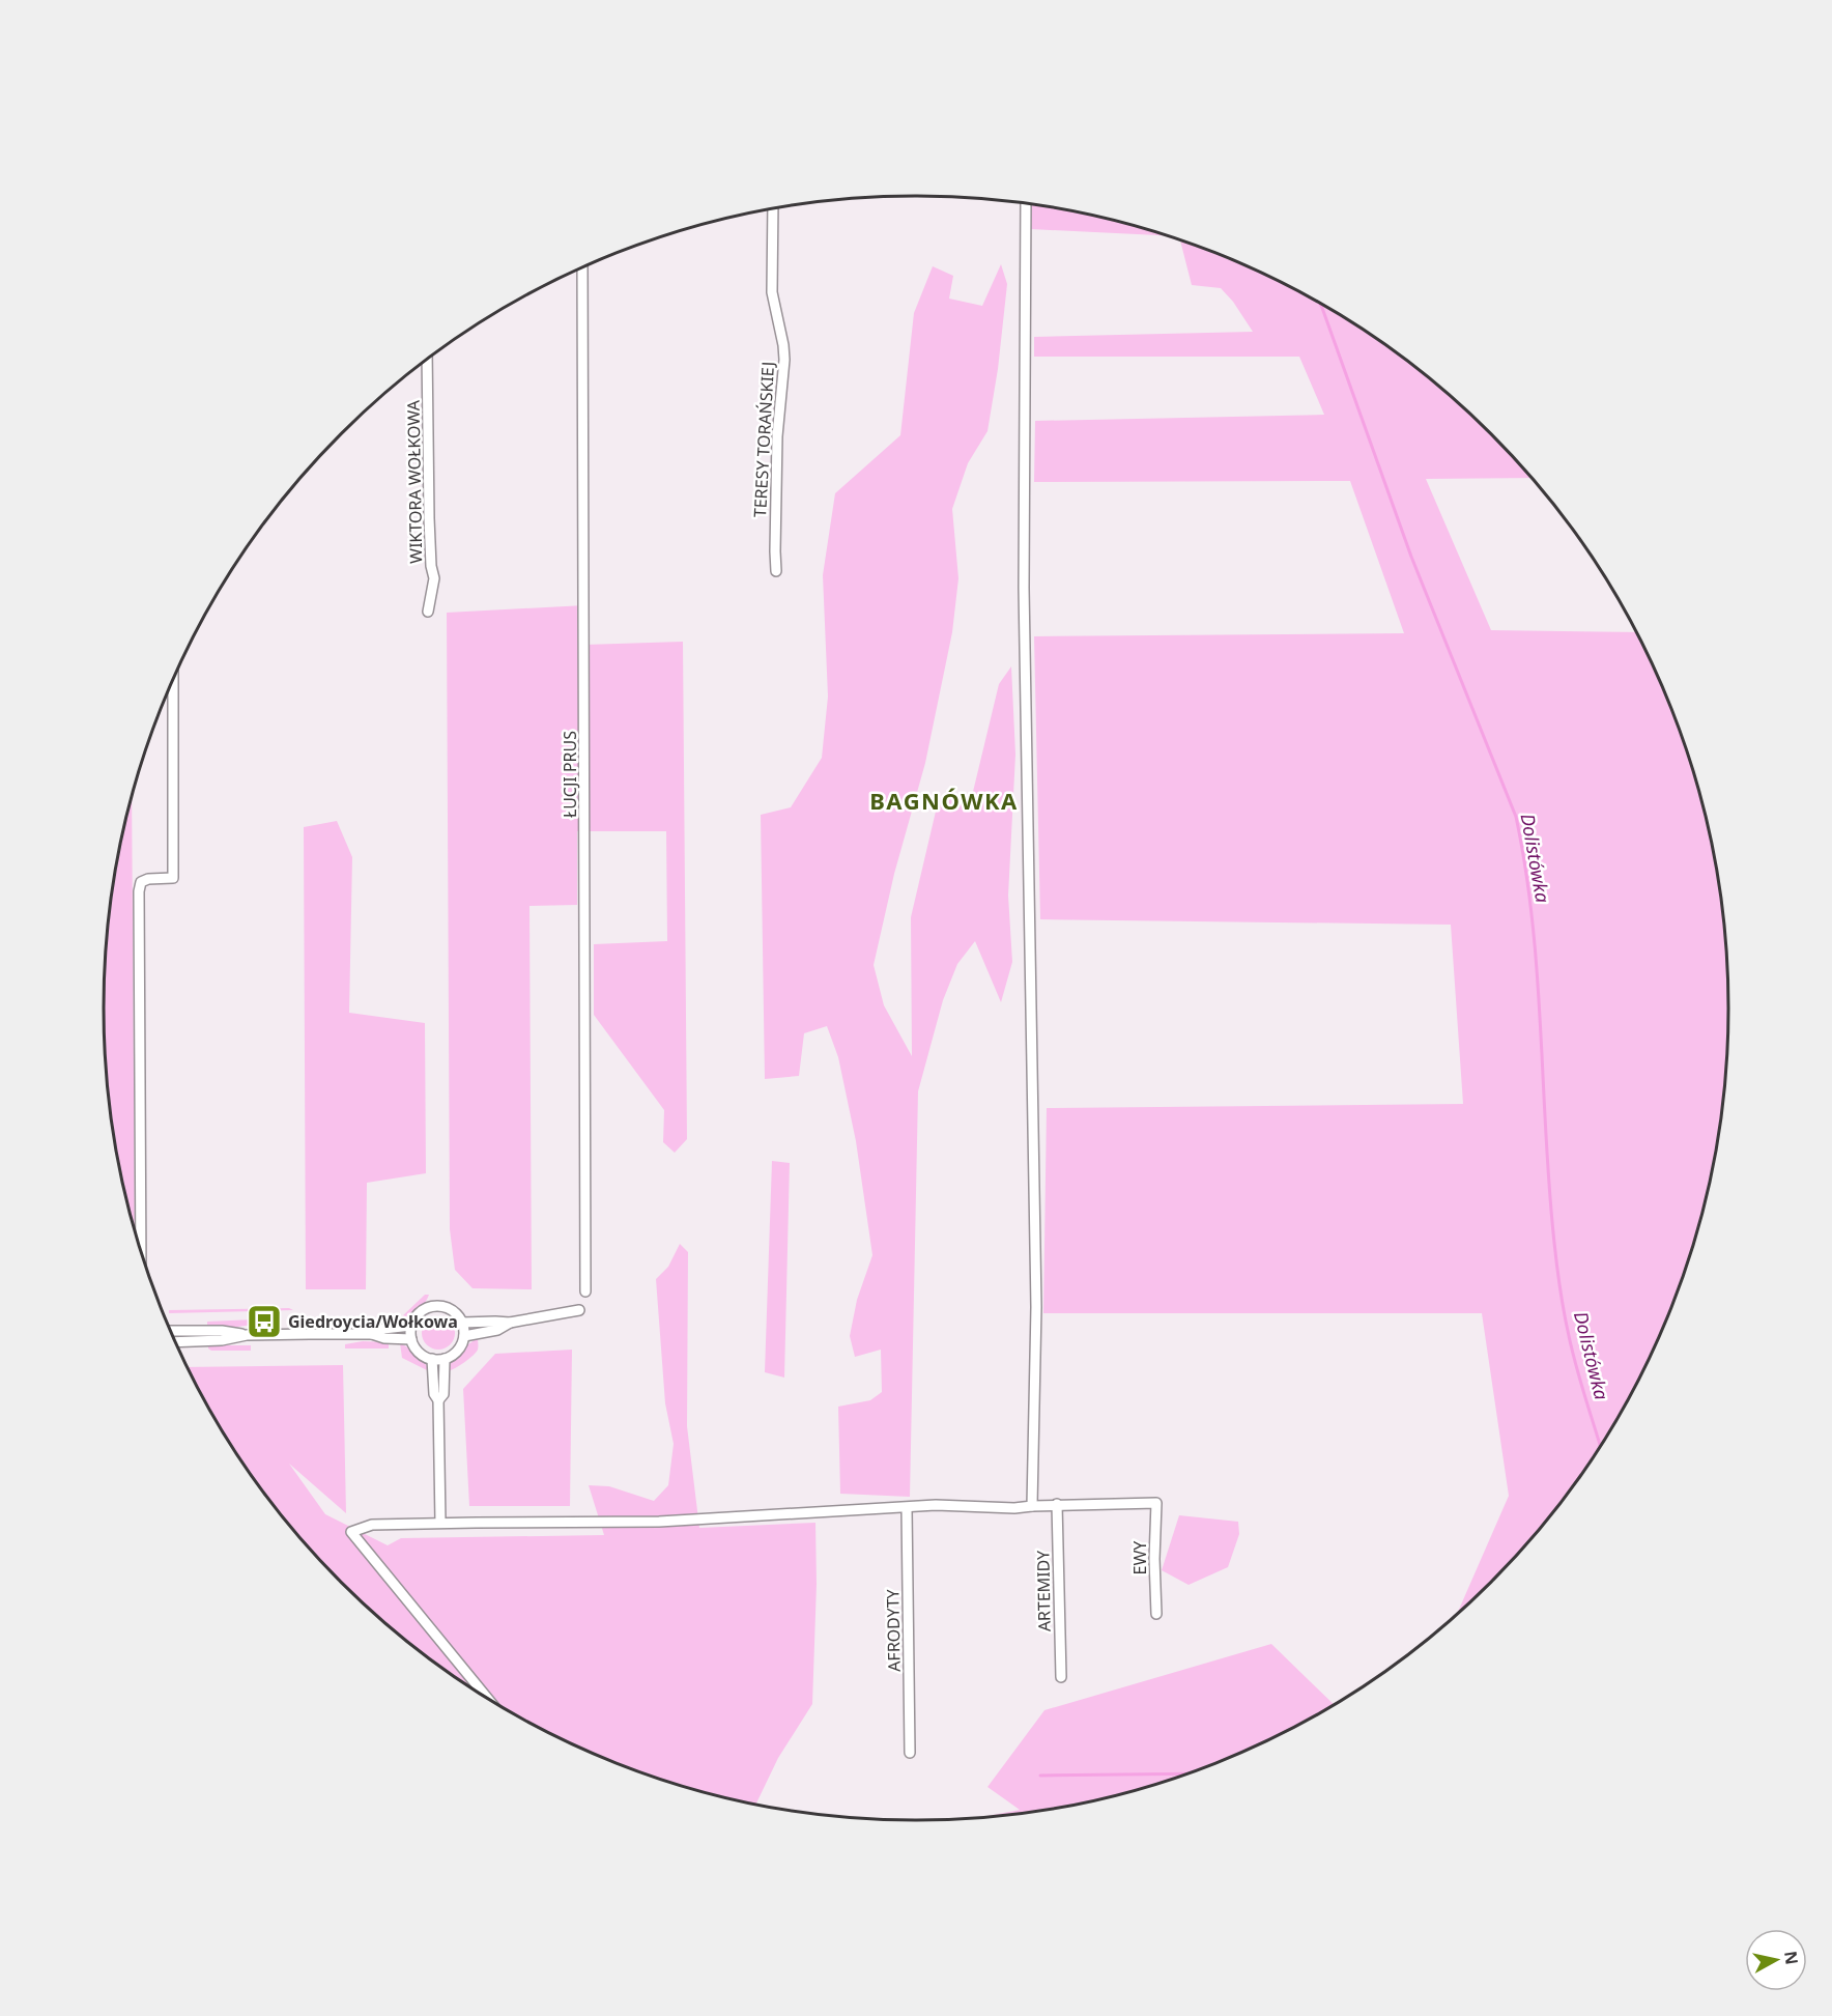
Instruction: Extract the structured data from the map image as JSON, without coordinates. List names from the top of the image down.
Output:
{
  "streets": {
    "street": [
      "TERESY TORAŃSKIEJ",
      "WIKTORA WOŁKOWA",
      "ŁUCJI PRUS",
      "EWY",
      "ARTEMIDY",
      "AFRODYTY"
    ]
  },
  "crossings": [
    ["EWY", "ARTEMIDY"]
  ],
  "districts": ["BAGNÓWKA"],
  "water": ["Dolistówka"],
  "places": {
    "bus stop": ["Giedroycia/Wołkowa"]
  },
  "north": "right"
}
